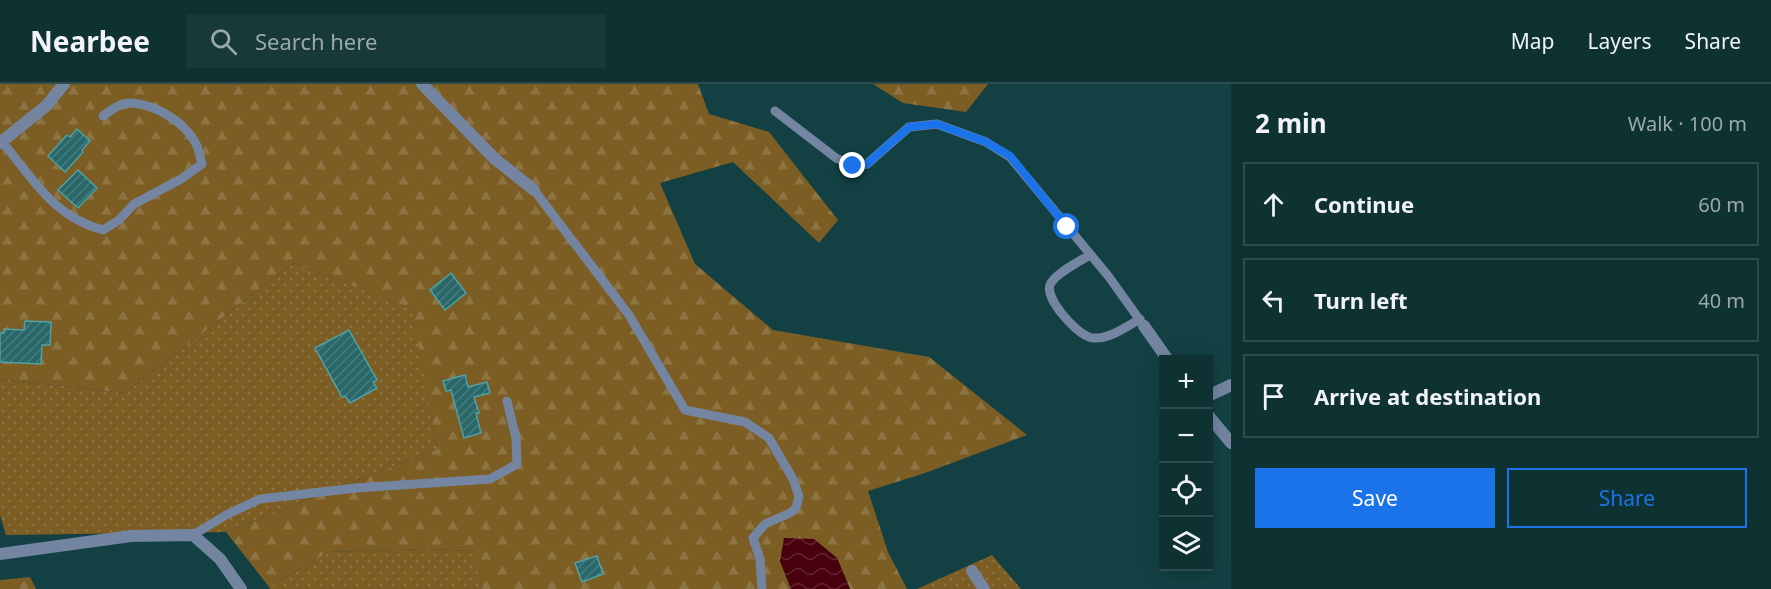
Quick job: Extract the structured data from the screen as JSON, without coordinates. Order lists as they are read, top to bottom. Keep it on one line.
{"page":{"header":"Nearbee","search":"Search here","nav":["Map","Layers","Share"],"heading":["2 min","Walk · 100 m"],"list":[["Continue","60 m"],["Turn left","40 m"],"Arrive at destination"],"map_buttons":["+","−"],"buttons":["Save","Share"]}}
